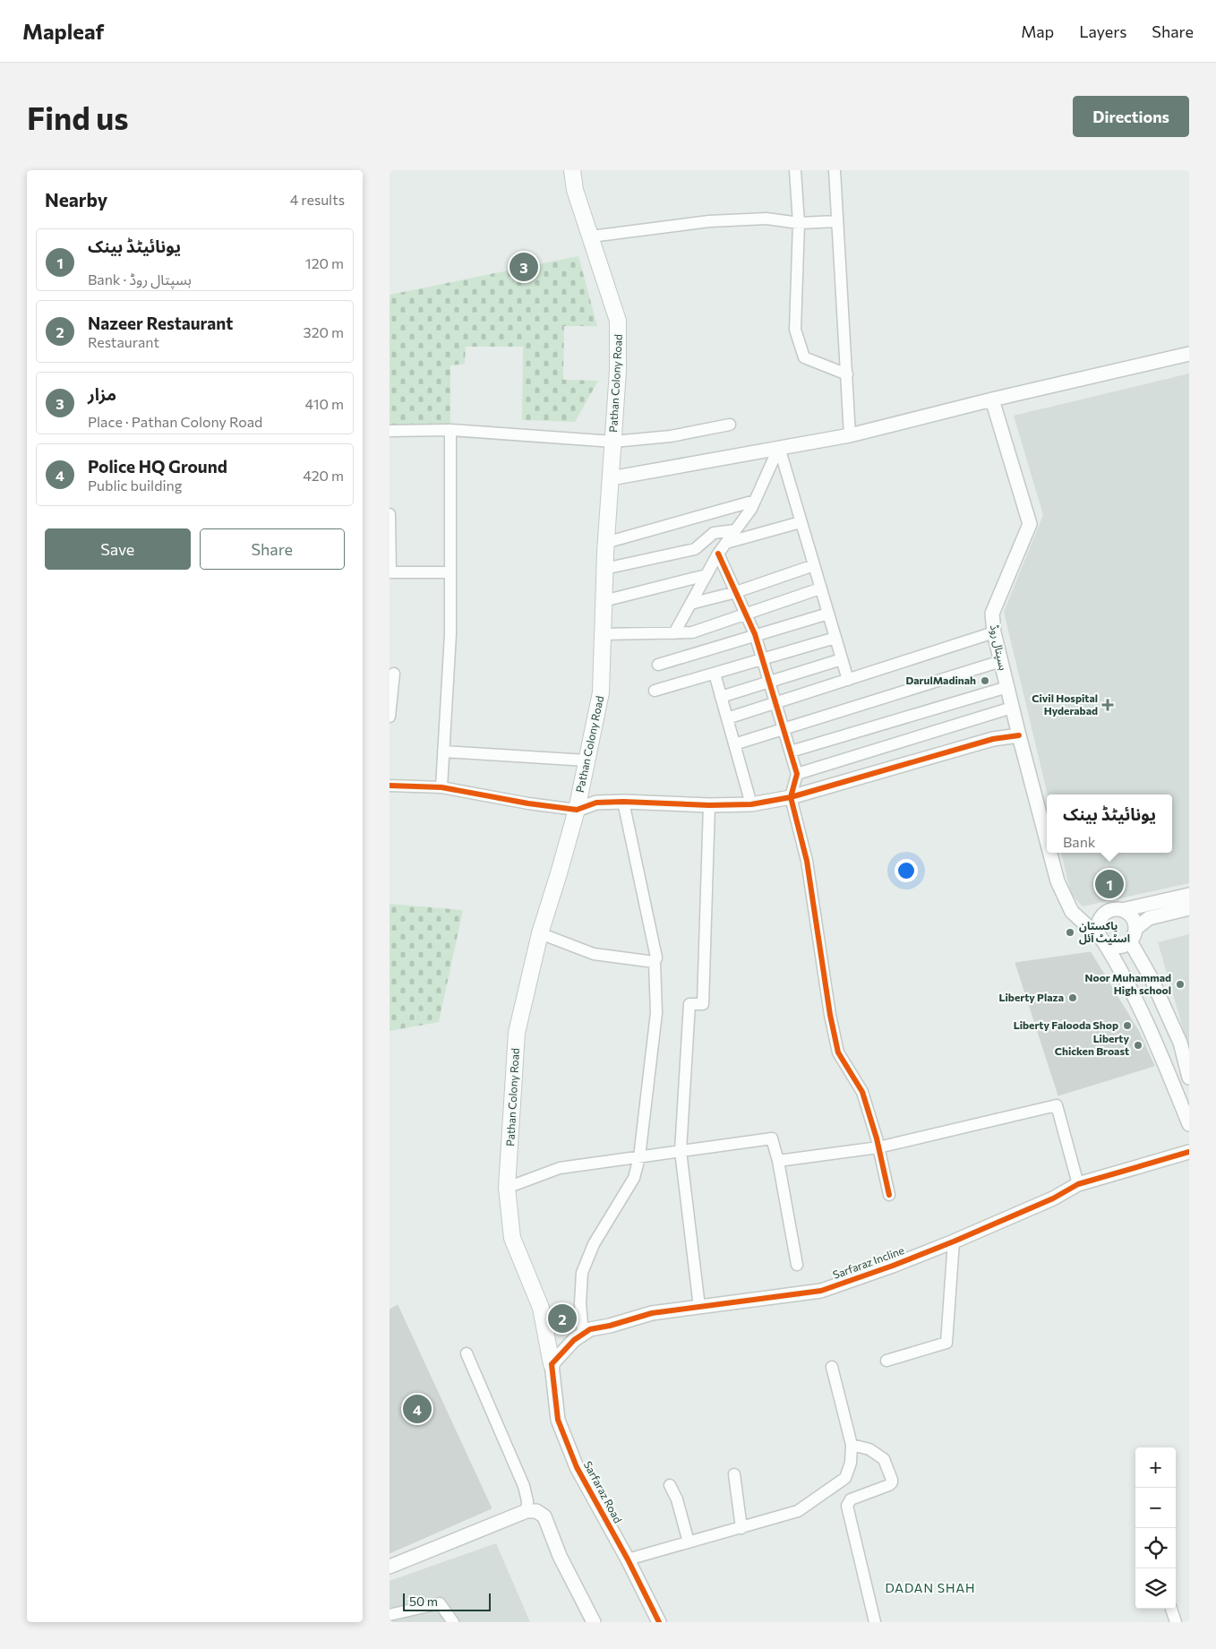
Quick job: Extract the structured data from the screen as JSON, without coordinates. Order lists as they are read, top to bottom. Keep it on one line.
{"streets":{"main road":["Pathan Colony Road"],"street":["ہسپتال روڈ","Sarfaraz Incline","Sarfaraz Road"]},"crossings":[["Pathan Colony Road","Sarfaraz Incline"],["Pathan Colony Road","Sarfaraz Road"],["Sarfaraz Incline","Sarfaraz Road"]],"districts":["DADAN SHAH"],"places":{"other":["DarulMadinah","پاکستان اسٹیٹ آئل","Noor Muhammad High school","Liberty Plaza","Liberty Falooda Shop","Liberty Chicken Broast"],"health":["Civil Hospital Hyderabad"]},"scale_bar":"50 m","page":{"header":"Mapleaf","nav":["Map","Layers","Share"],"buttons":["Directions",["Save","Share"]],"title":"Find us","heading":["Nearby","4 results"],"list":[{"mark":"1","name":"یونائیٹڈ بینک","note":"Bank · ہسپتال روڈ","value":"120 m"},{"mark":"2","name":"Nazeer Restaurant","note":"Restaurant","value":"320 m"},{"mark":"3","name":"مزار","note":"Place · Pathan Colony Road","value":"410 m"},{"mark":"4","name":"Police HQ Ground","note":"Public building","value":"420 m"}],"pins":["3","1","2","4"],"popup":["یونائیٹڈ بینک","Bank"],"map_buttons":["+","−"],"scale":"50 m"}}
